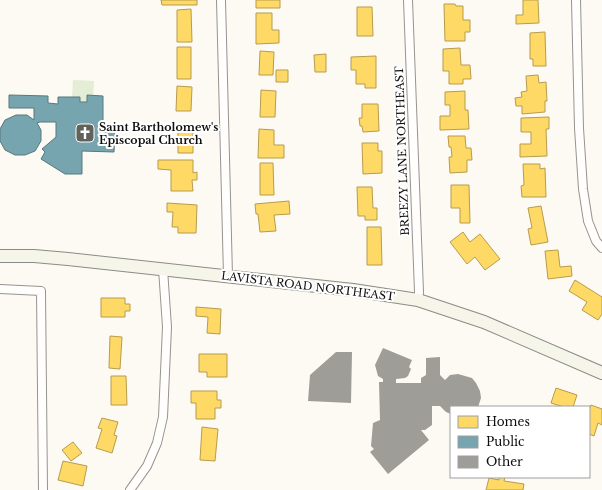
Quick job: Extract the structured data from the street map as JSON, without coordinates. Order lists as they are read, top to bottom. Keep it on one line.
{"streets":{"main road":["LAVISTA ROAD NORTHEAST"],"street":["BREEZY LANE NORTHEAST"]},"crossings":[["BREEZY LANE NORTHEAST","LAVISTA ROAD NORTHEAST"]],"places":{"church":["Saint Bartholomew's Episcopal Church"]},"legend":["Homes","Public","Other"]}
